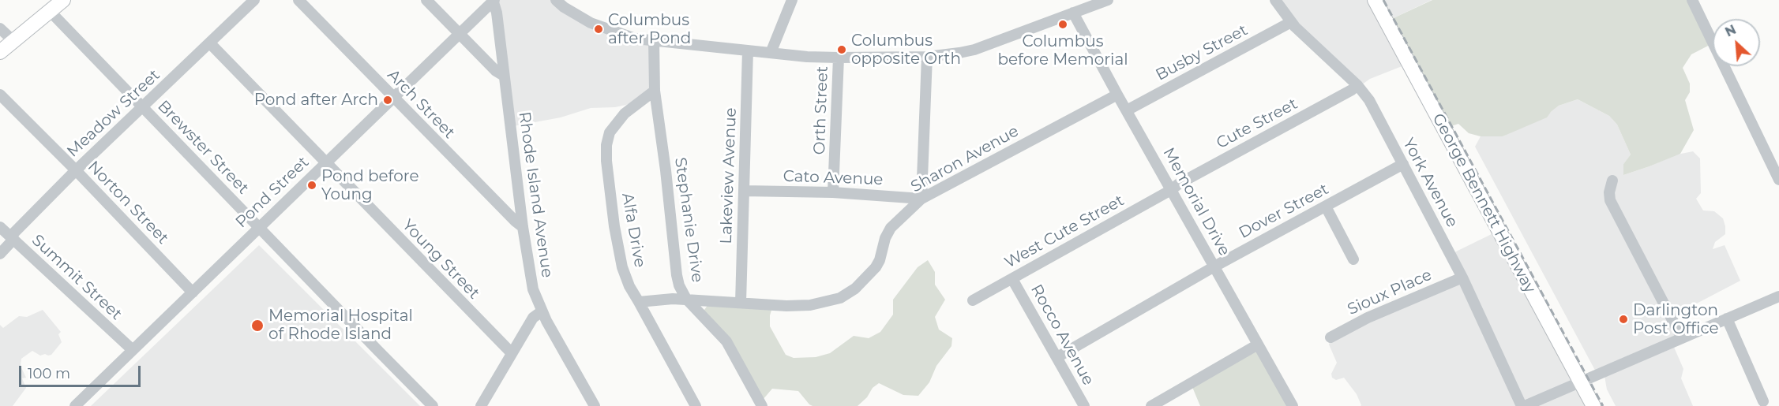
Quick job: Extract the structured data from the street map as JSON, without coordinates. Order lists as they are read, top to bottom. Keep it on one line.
{"streets":{"main road":["George Bennett Highway"],"street":["Busby Street","Arch Street","Orth Street","Meadow Street","Cute Street","Brewster Street","Sharon Avenue","Lakeview Avenue","Cato Avenue","York Avenue","Pond Street","Rhode Island Avenue","Memorial Drive","Norton Street","Dover Street","Stephanie Drive","Alfa Drive","West Cute Street","Young Street","Summit Street","Sioux Place","Rocco Avenue"]},"crossings":[["Busby Street","York Avenue"],["Busby Street","Memorial Drive"],["Arch Street","Pond Street"],["Arch Street","Rhode Island Avenue"],["Orth Street","Cato Avenue"],["Meadow Street","Brewster Street"],["Meadow Street","Norton Street"],["Meadow Street","Young Street"],["Meadow Street","Summit Street"],["Cute Street","York Avenue"],["Cute Street","Memorial Drive"],["Cute Street","West Cute Street"],["Brewster Street","Pond Street"],["Sharon Avenue","Lakeview Avenue"],["Sharon Avenue","Cato Avenue"],["Sharon Avenue","Memorial Drive"],["Sharon Avenue","Stephanie Drive"],["Sharon Avenue","Alfa Drive"],["Lakeview Avenue","Cato Avenue"],["York Avenue","Dover Street"],["York Avenue","Sioux Place"],["Pond Street","Rhode Island Avenue"],["Pond Street","Norton Street"],["Pond Street","Young Street"],["Pond Street","Summit Street"],["Memorial Drive","Dover Street"],["Memorial Drive","West Cute Street"],["Dover Street","Rocco Avenue"],["Stephanie Drive","Alfa Drive"],["West Cute Street","Rocco Avenue"]],"places":["Columbus before Memorial","Columbus after Pond","Columbus opposite Orth","Pond after Arch","Pond before Young","Darlington Post Office","Memorial Hospital of Rhode Island"],"scale_bar":"100 m","north":"top left"}
